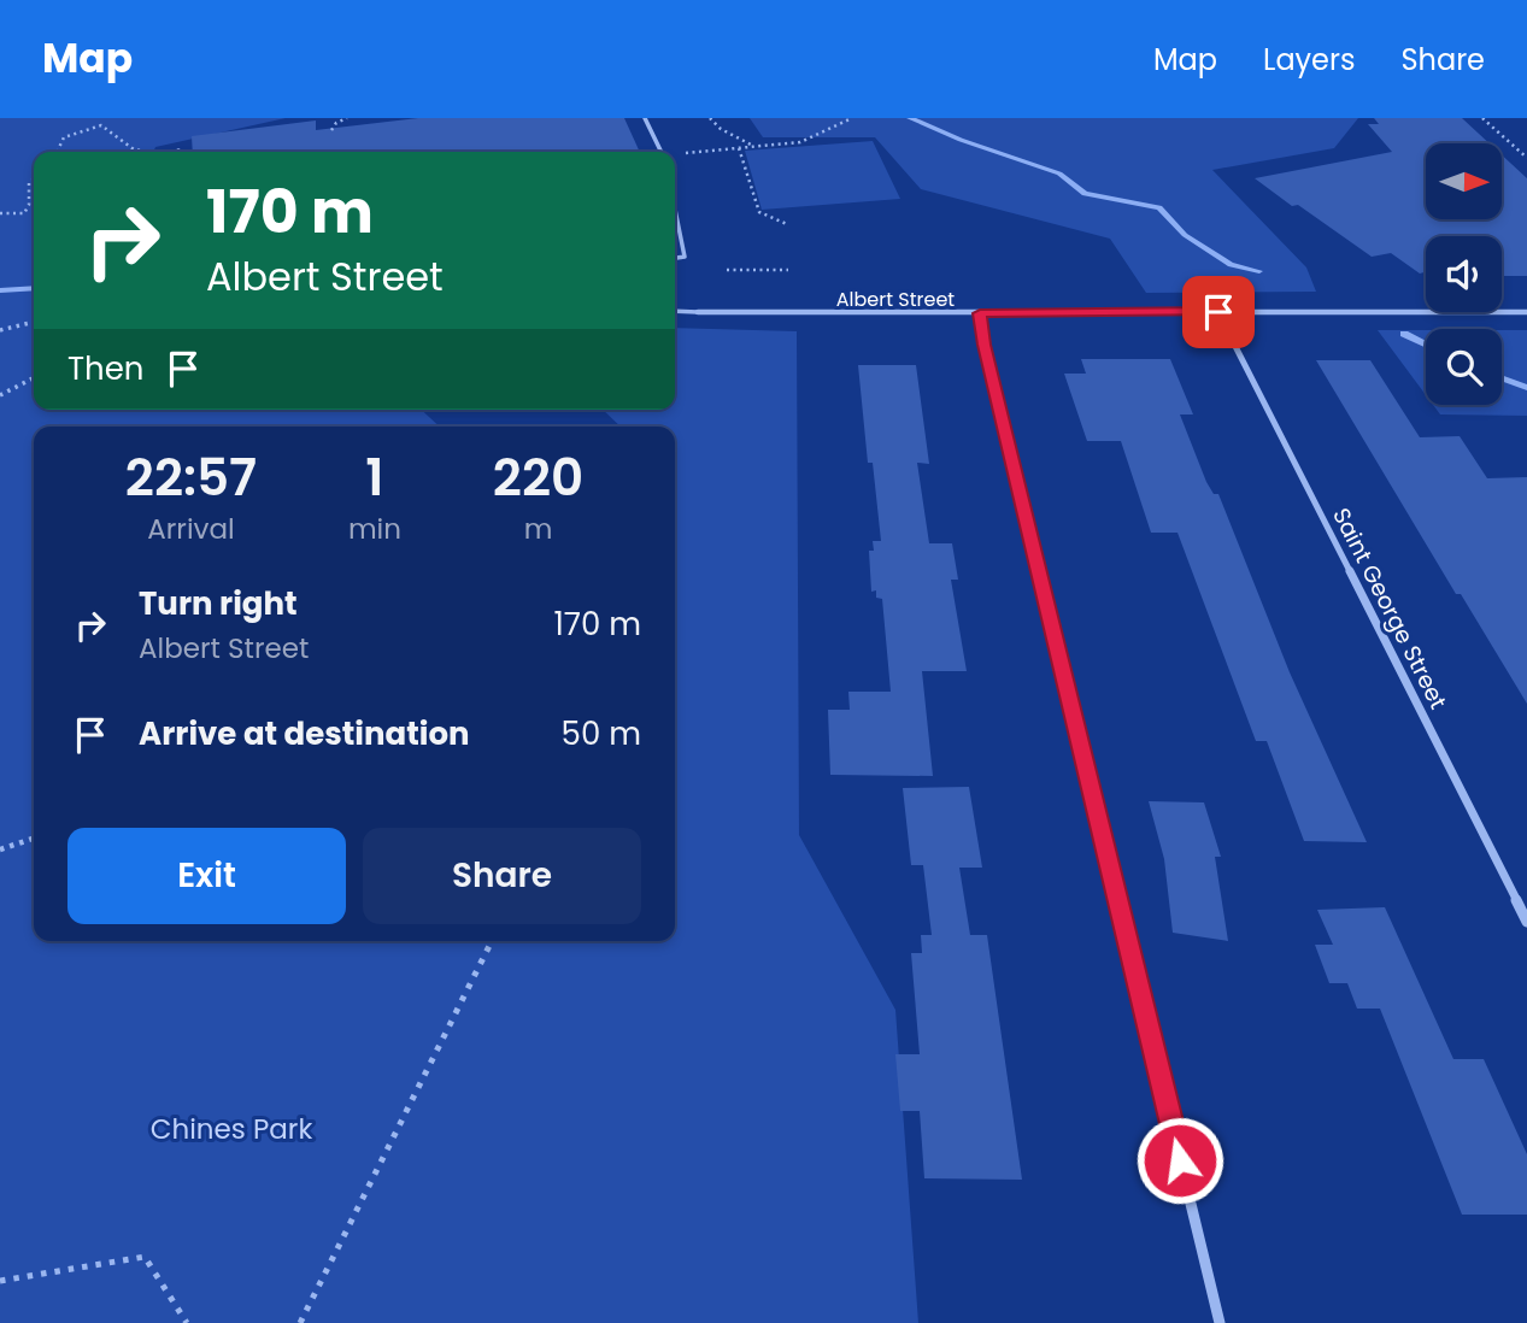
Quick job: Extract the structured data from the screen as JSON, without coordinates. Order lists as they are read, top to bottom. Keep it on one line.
{"streets":{"street":["Albert Street","Saint George Street"]},"crossings":[["Albert Street","Saint George Street"]],"parks":["Chines Park"],"north":"right","page":{"header":"Map","nav":["Map","Layers","Share"],"turn":["170 m","Albert Street"],"then":"Then","eta":["22:57","Arrival","1","min","220","m"],"list":[{"name":"Turn right","note":"Albert Street","value":"170 m"},{"name":"Arrive at destination","value":"50 m"}],"buttons":["Exit","Share"]}}
